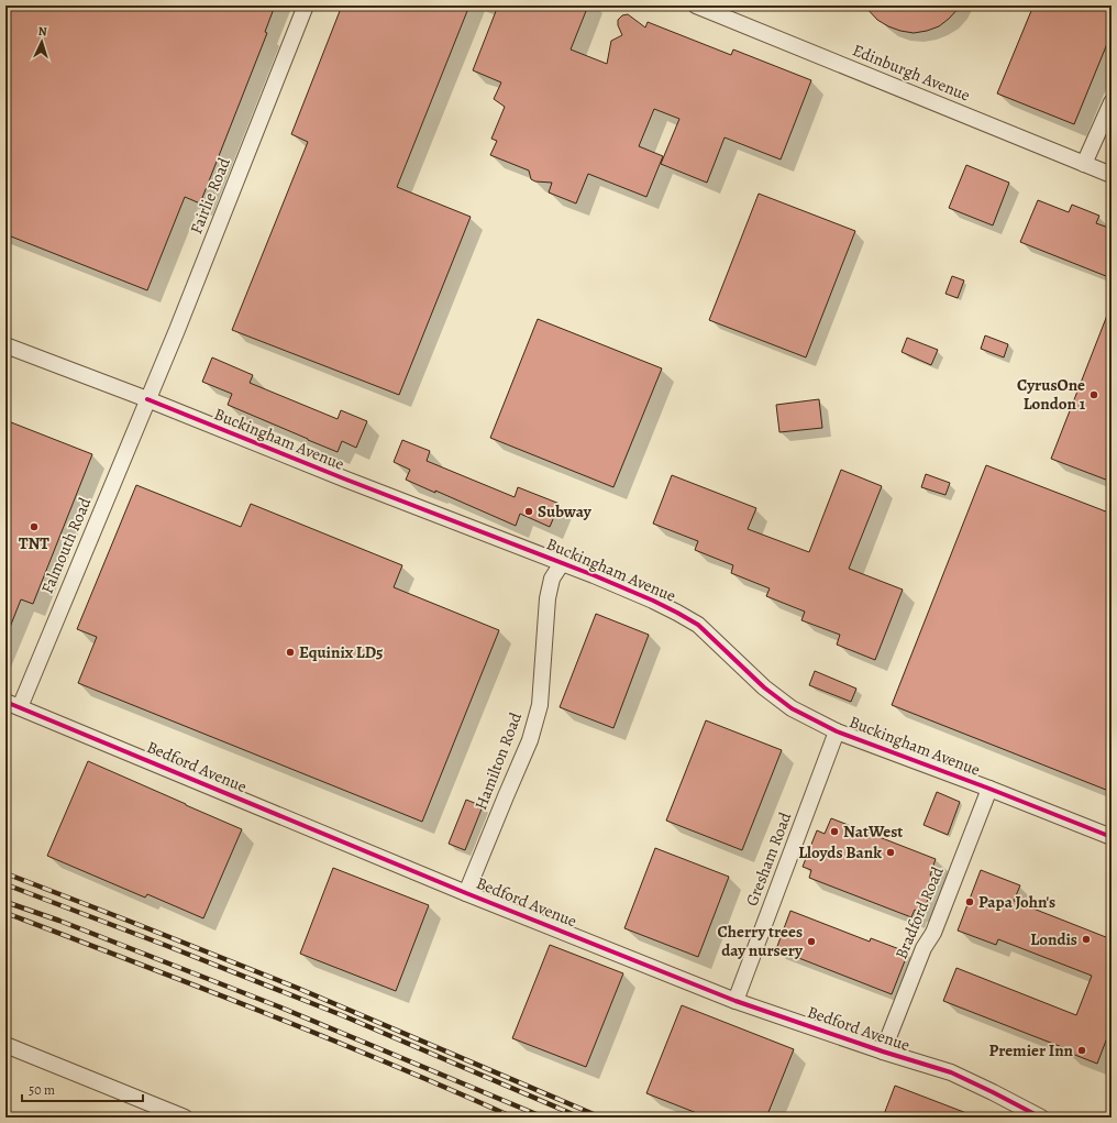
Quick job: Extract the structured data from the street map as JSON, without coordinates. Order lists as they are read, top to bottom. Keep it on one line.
{"streets":{"street":["Edinburgh Avenue","Fairlie Road","Buckingham Avenue","Falmouth Road","Hamilton Road","Bedford Avenue","Gresham Road","Bradford Road"]},"crossings":[["Fairlie Road","Buckingham Avenue"],["Fairlie Road","Falmouth Road"],["Buckingham Avenue","Falmouth Road"],["Buckingham Avenue","Hamilton Road"],["Buckingham Avenue","Gresham Road"],["Buckingham Avenue","Bradford Road"],["Falmouth Road","Bedford Avenue"],["Hamilton Road","Bedford Avenue"],["Bedford Avenue","Gresham Road"],["Bedford Avenue","Bradford Road"]],"places":["CyrusOne London 1","Subway","TNT","Equinix LD5","NatWest","Lloyds Bank","Papa John's","Londis","Cherry trees day nursery","Premier Inn"],"scale_bar":"50 m","north":"top"}
